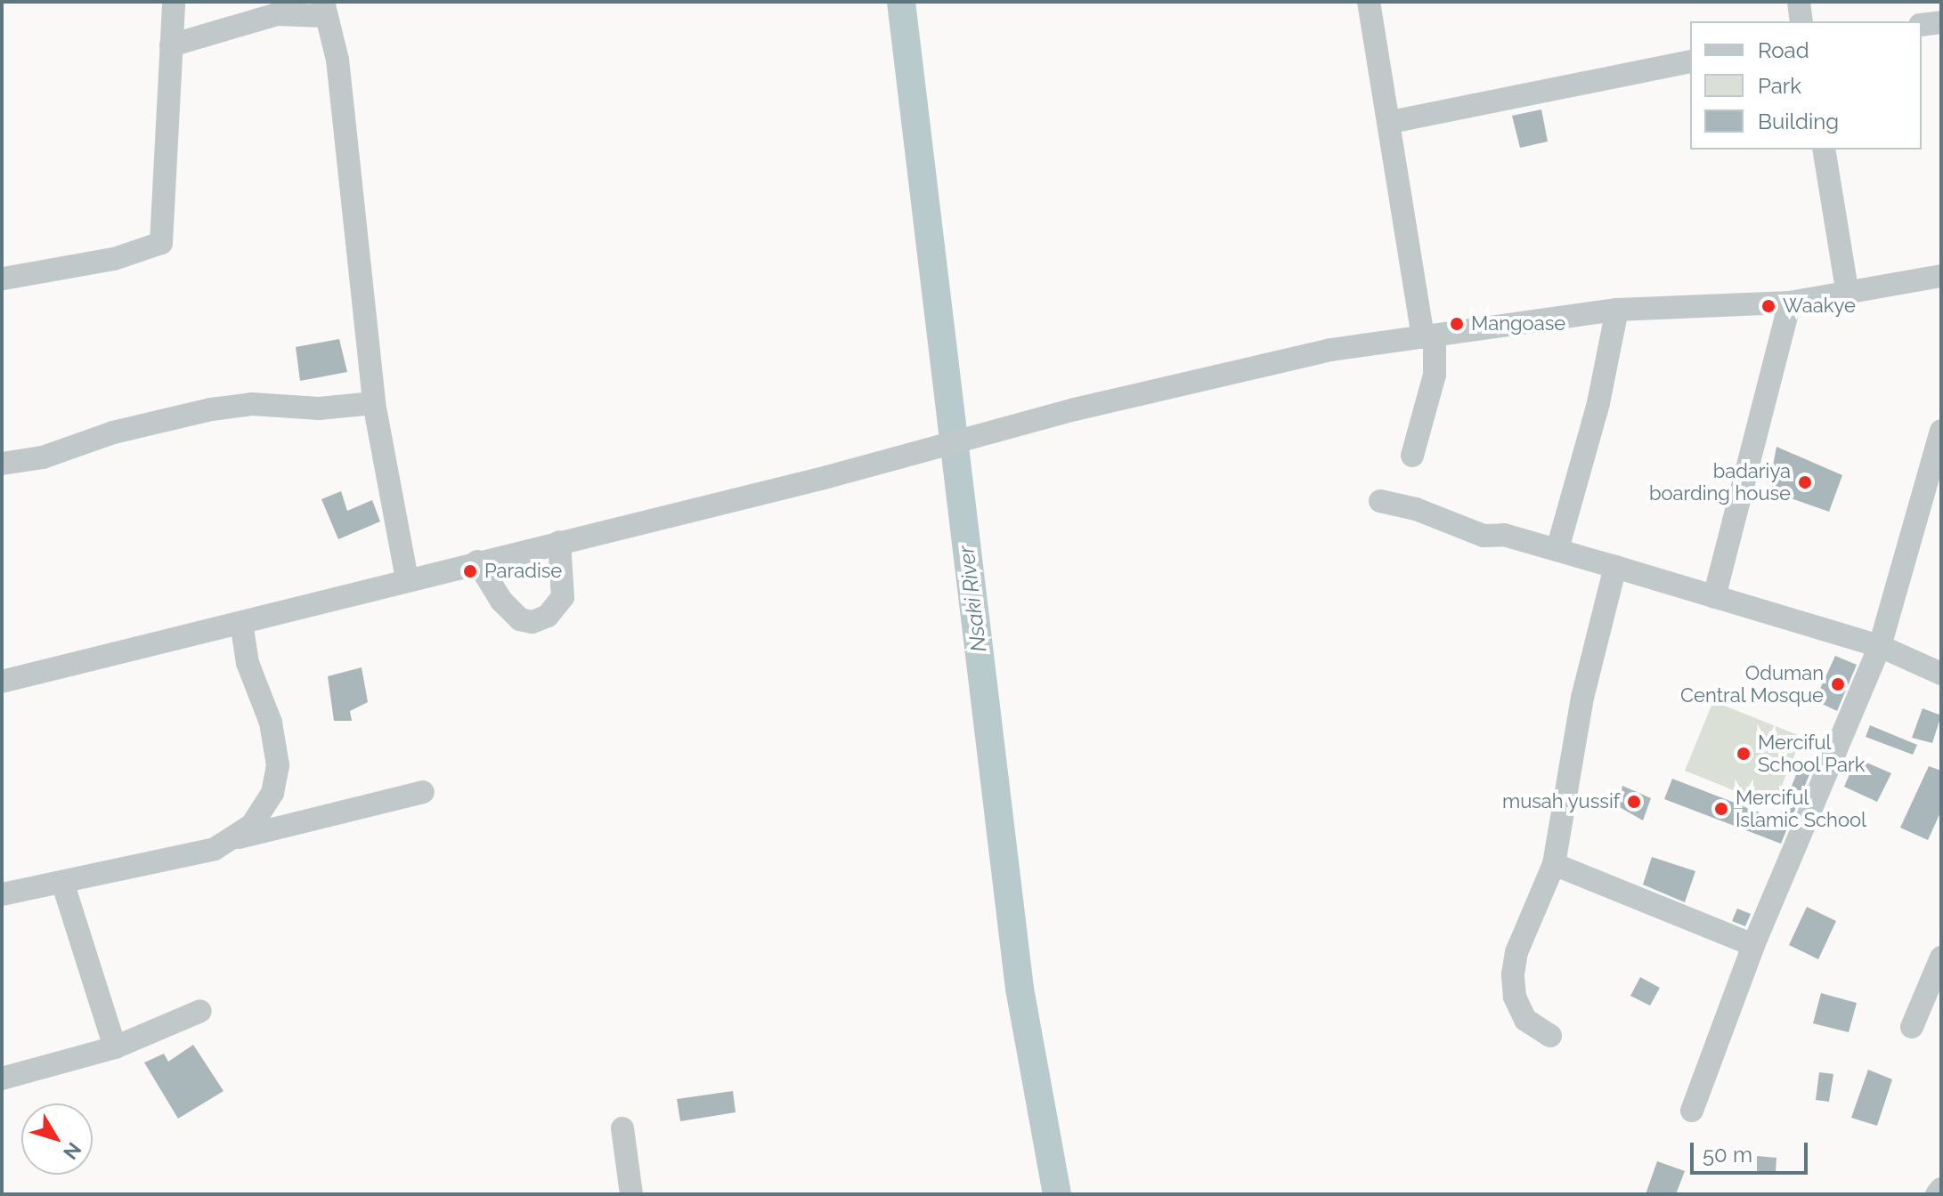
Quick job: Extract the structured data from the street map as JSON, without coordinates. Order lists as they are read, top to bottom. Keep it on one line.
{"water":["Nsaki River"],"places":["Waakye","Mangoase","badariya boarding house","Paradise","Oduman Central Mosque","Merciful School Park","musah yussif","Merciful Islamic School"],"legend":["Road","Park","Building"],"scale_bar":"50 m","north":"bottom right"}
